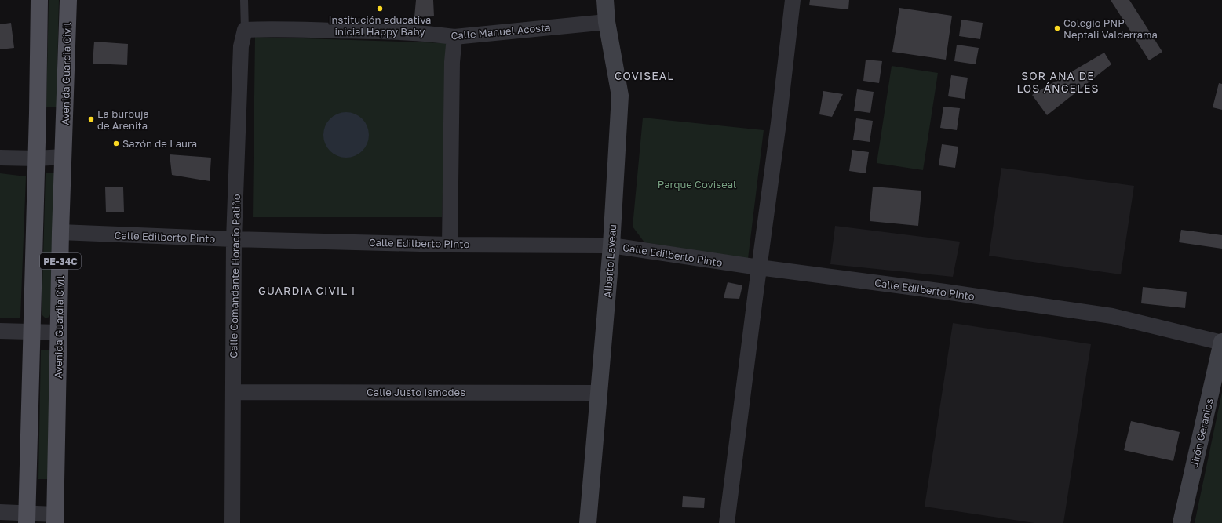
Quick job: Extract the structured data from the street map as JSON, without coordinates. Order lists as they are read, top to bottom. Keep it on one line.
{"streets":{"main road":["Avenida Guardia Civil","PE-34C"],"street":["Calle Manuel Acosta","Calle Edilberto Pinto","Alberto Laveau","Calle Comandante Horacio Patiño","Calle Justo Ismodes","Jirón Geranios"]},"crossings":[["Calle Manuel Acosta","Alberto Laveau"],["Calle Manuel Acosta","Calle Comandante Horacio Patiño"],["Avenida Guardia Civil","Calle Edilberto Pinto"],["Calle Edilberto Pinto","Alberto Laveau"],["Calle Edilberto Pinto","Calle Comandante Horacio Patiño"],["Calle Edilberto Pinto","Jirón Geranios"],["Alberto Laveau","Calle Justo Ismodes"],["Calle Comandante Horacio Patiño","Calle Justo Ismodes"]],"districts":["COVISEAL","SOR ANA DE LOS ÁNGELES","GUARDIA CIVIL I"],"parks":["Parque Coviseal"],"places":["Institución educativa inicial Happy Baby","Colegio PNP Neptali Valderrama","La burbuja de Arenita","Sazón de Laura"]}
